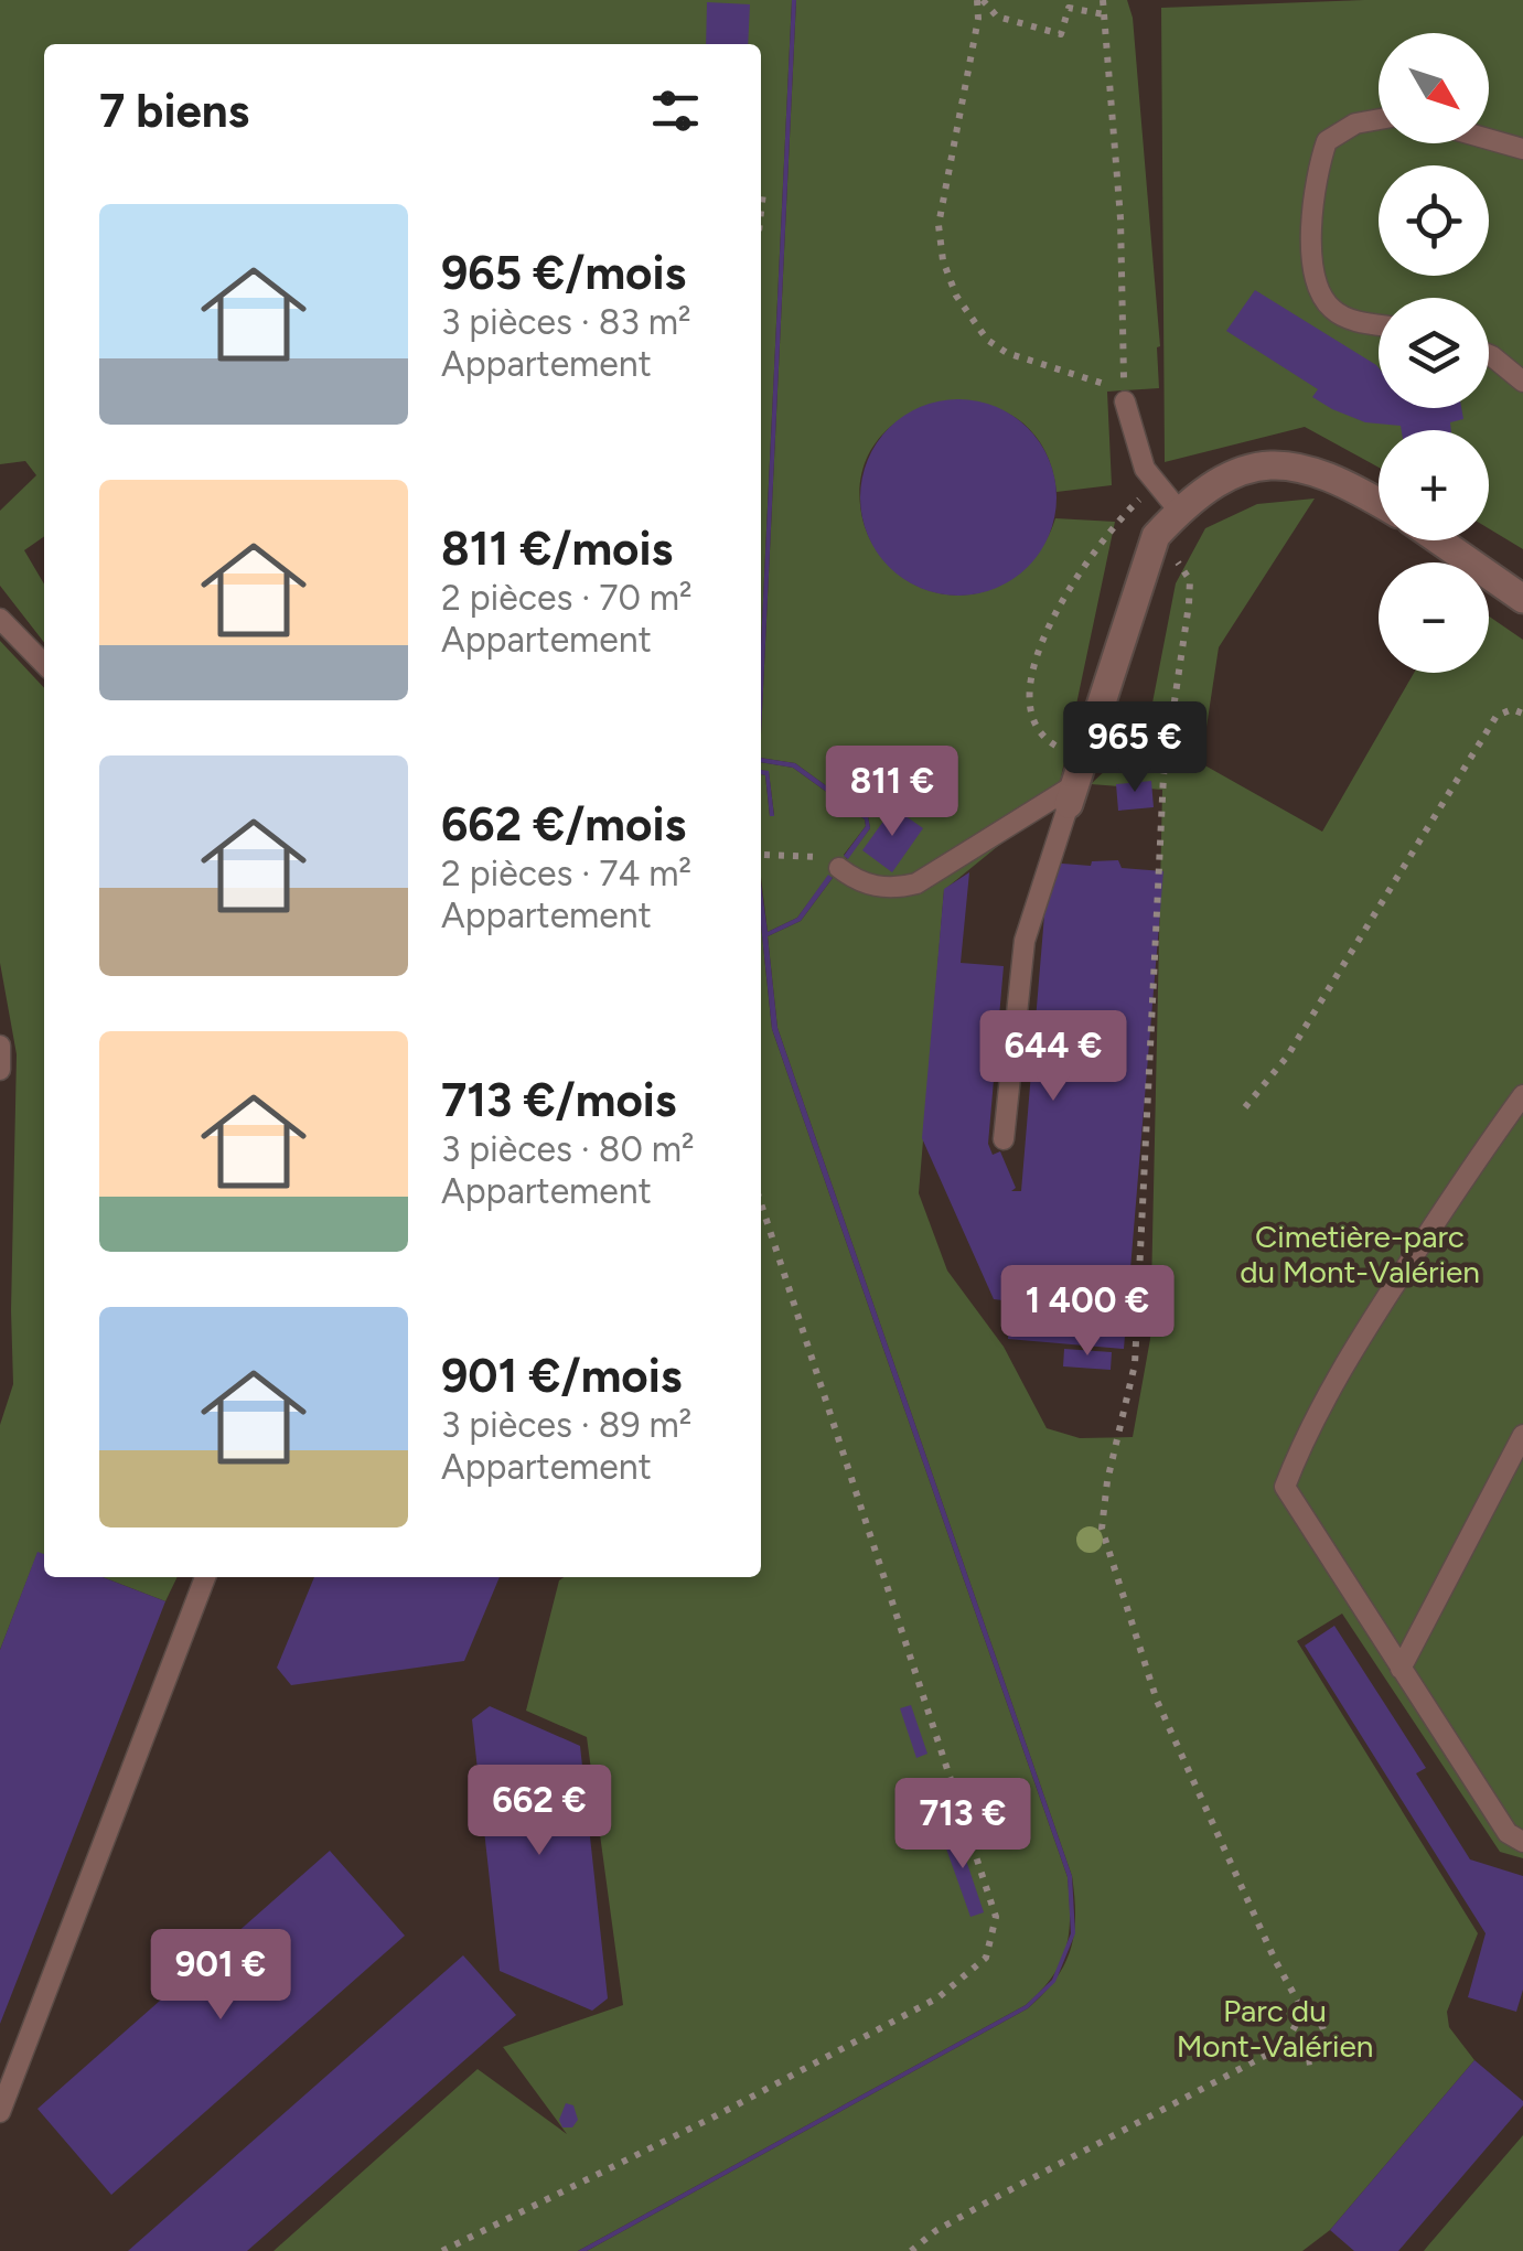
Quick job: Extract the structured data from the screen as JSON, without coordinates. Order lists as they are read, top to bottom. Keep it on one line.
{"parks":["Cimetière-parc du Mont-Valérien","Parc du Mont-Valérien"],"north":"bottom right","page":{"map_buttons":["+","−"],"heading":"7 biens","list":[{"name":"965 €/mois","note":"3 pièces · 83 m² · Appartement"},{"name":"811 €/mois","note":"2 pièces · 70 m² · Appartement"},{"name":"662 €/mois","note":"2 pièces · 74 m² · Appartement"},{"name":"713 €/mois","note":"3 pièces · 80 m² · Appartement"},{"name":"901 €/mois","note":"3 pièces · 89 m² · Appartement"}],"price":["965 €","811 €","644 €","1 400 €","662 €","713 €","901 €"]}}
